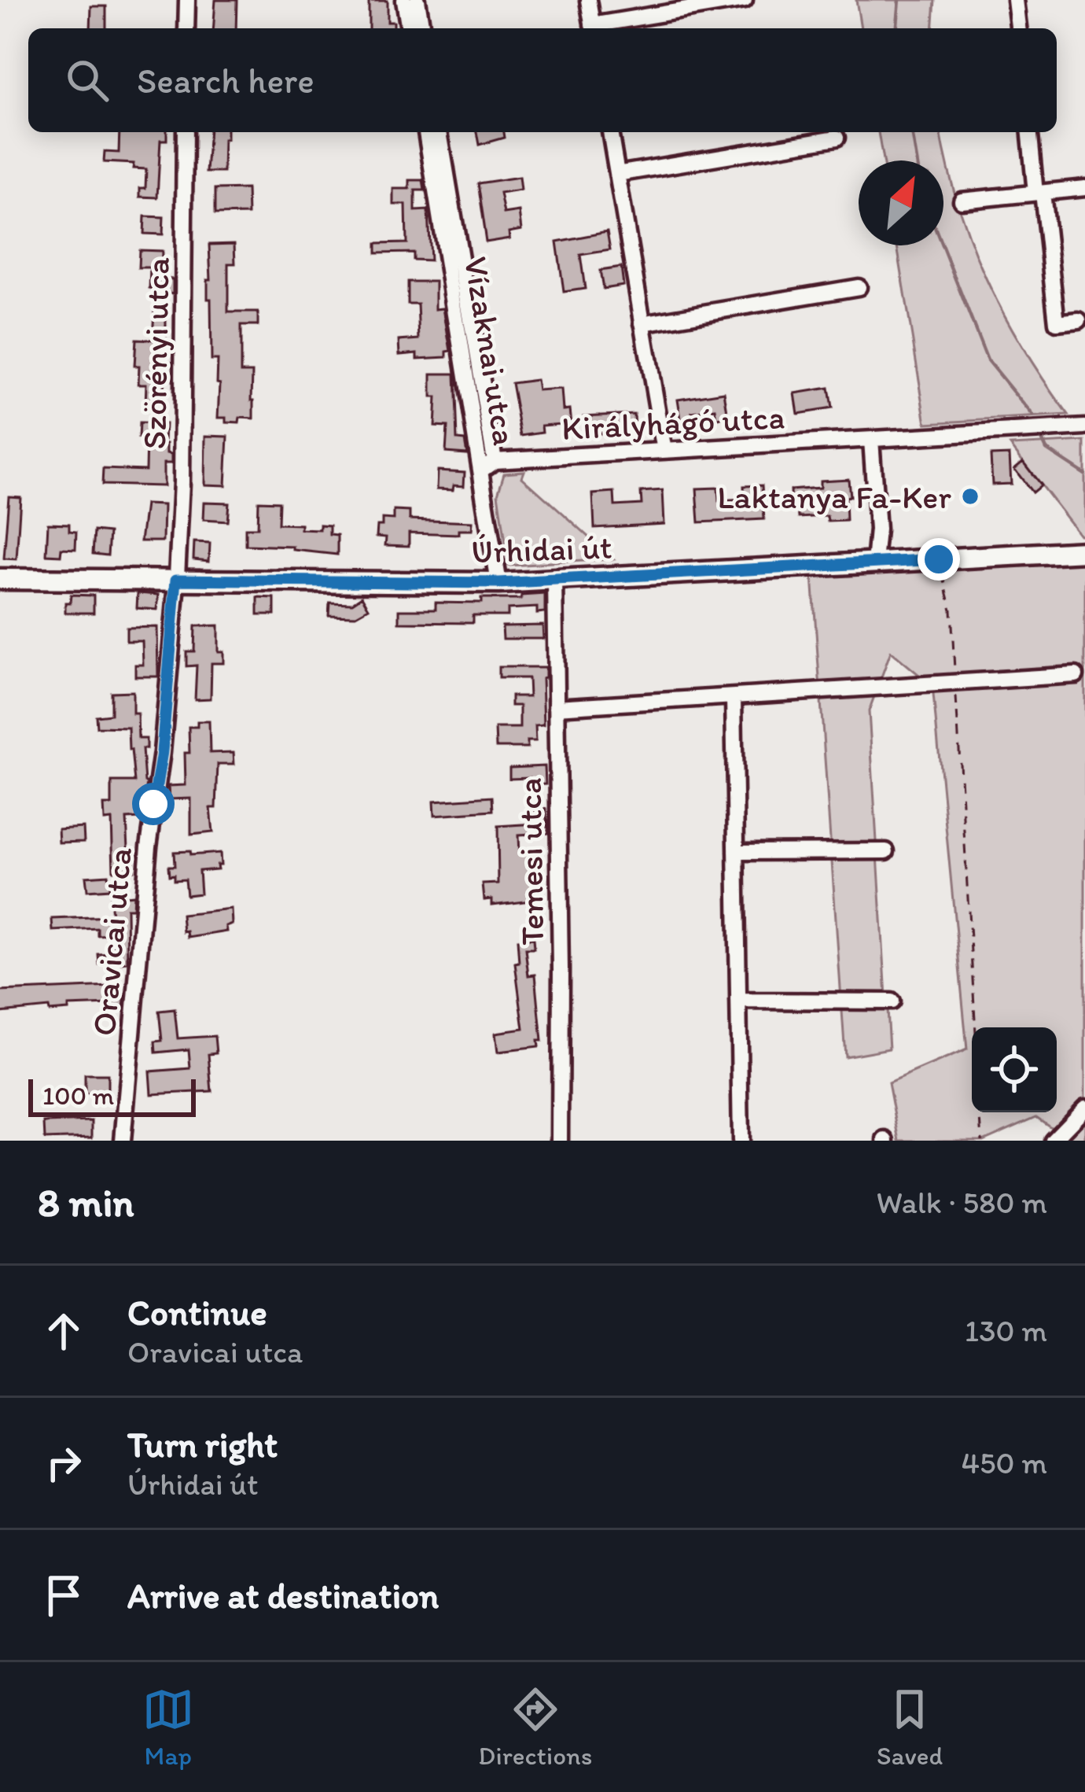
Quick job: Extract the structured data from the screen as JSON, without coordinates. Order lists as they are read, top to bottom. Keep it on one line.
{"streets":{"main road":["Úrhidai út"],"street":["Vízaknai utca","Szörényi utca","Királyhágó utca","Temesi utca","Oravicai utca"]},"crossings":[["Vízaknai utca","Úrhidai út"],["Szörényi utca","Úrhidai út"],["Szörényi utca","Oravicai utca"],["Úrhidai út","Temesi utca"],["Úrhidai út","Oravicai utca"]],"places":["Laktanya Fa-Ker"],"scale_bar":"100 m","north":"top right","page":{"search":"Search here","scale":"100 m","heading":["8 min","Walk · 580 m"],"list":[["Continue","Oravicai utca","130 m"],["Turn right","Úrhidai út","450 m"],"Arrive at destination"],"nav":["Map","Directions","Saved"]}}
